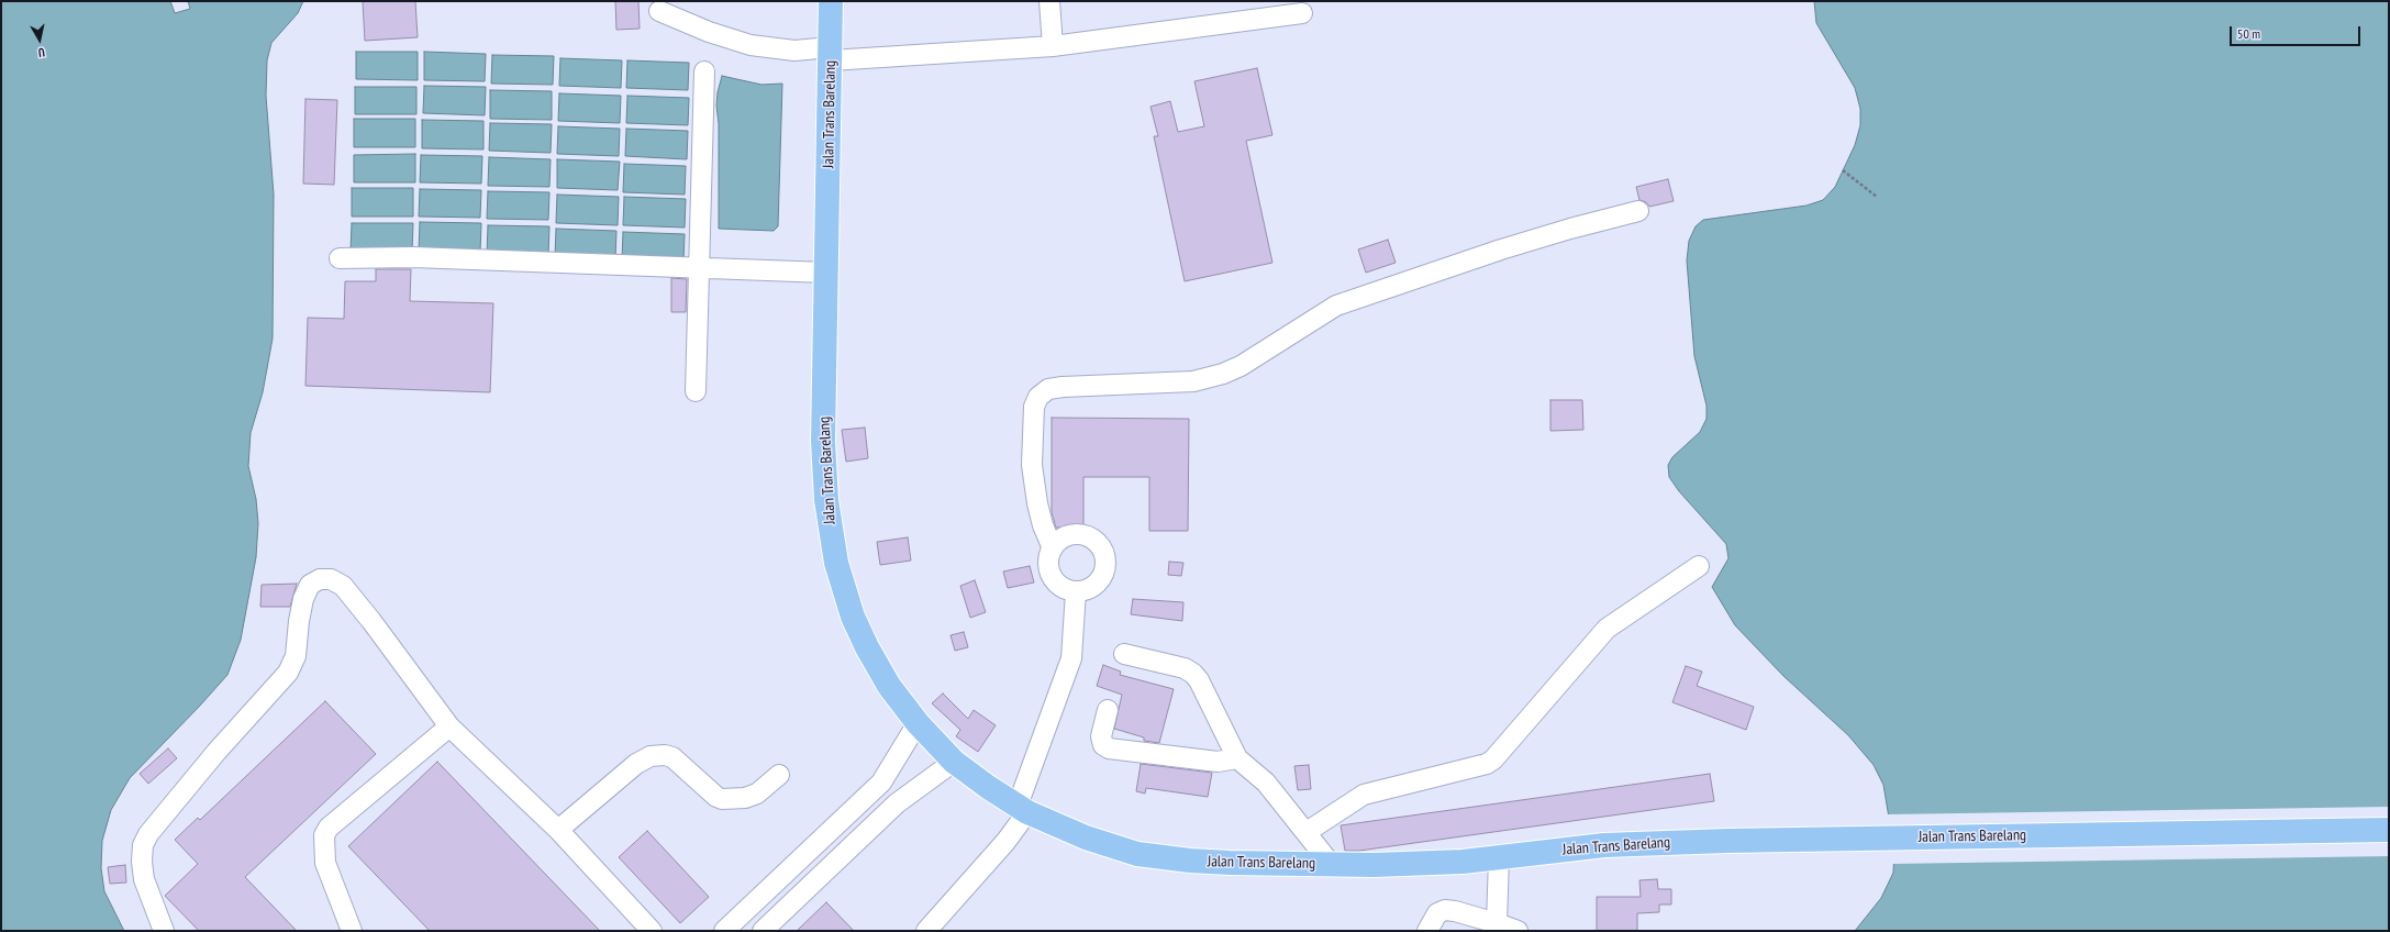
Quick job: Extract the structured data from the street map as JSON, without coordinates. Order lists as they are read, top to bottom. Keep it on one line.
{"streets":{"highway":["Jalan Trans Barelang"]},"scale_bar":"50 m","north":"bottom"}
